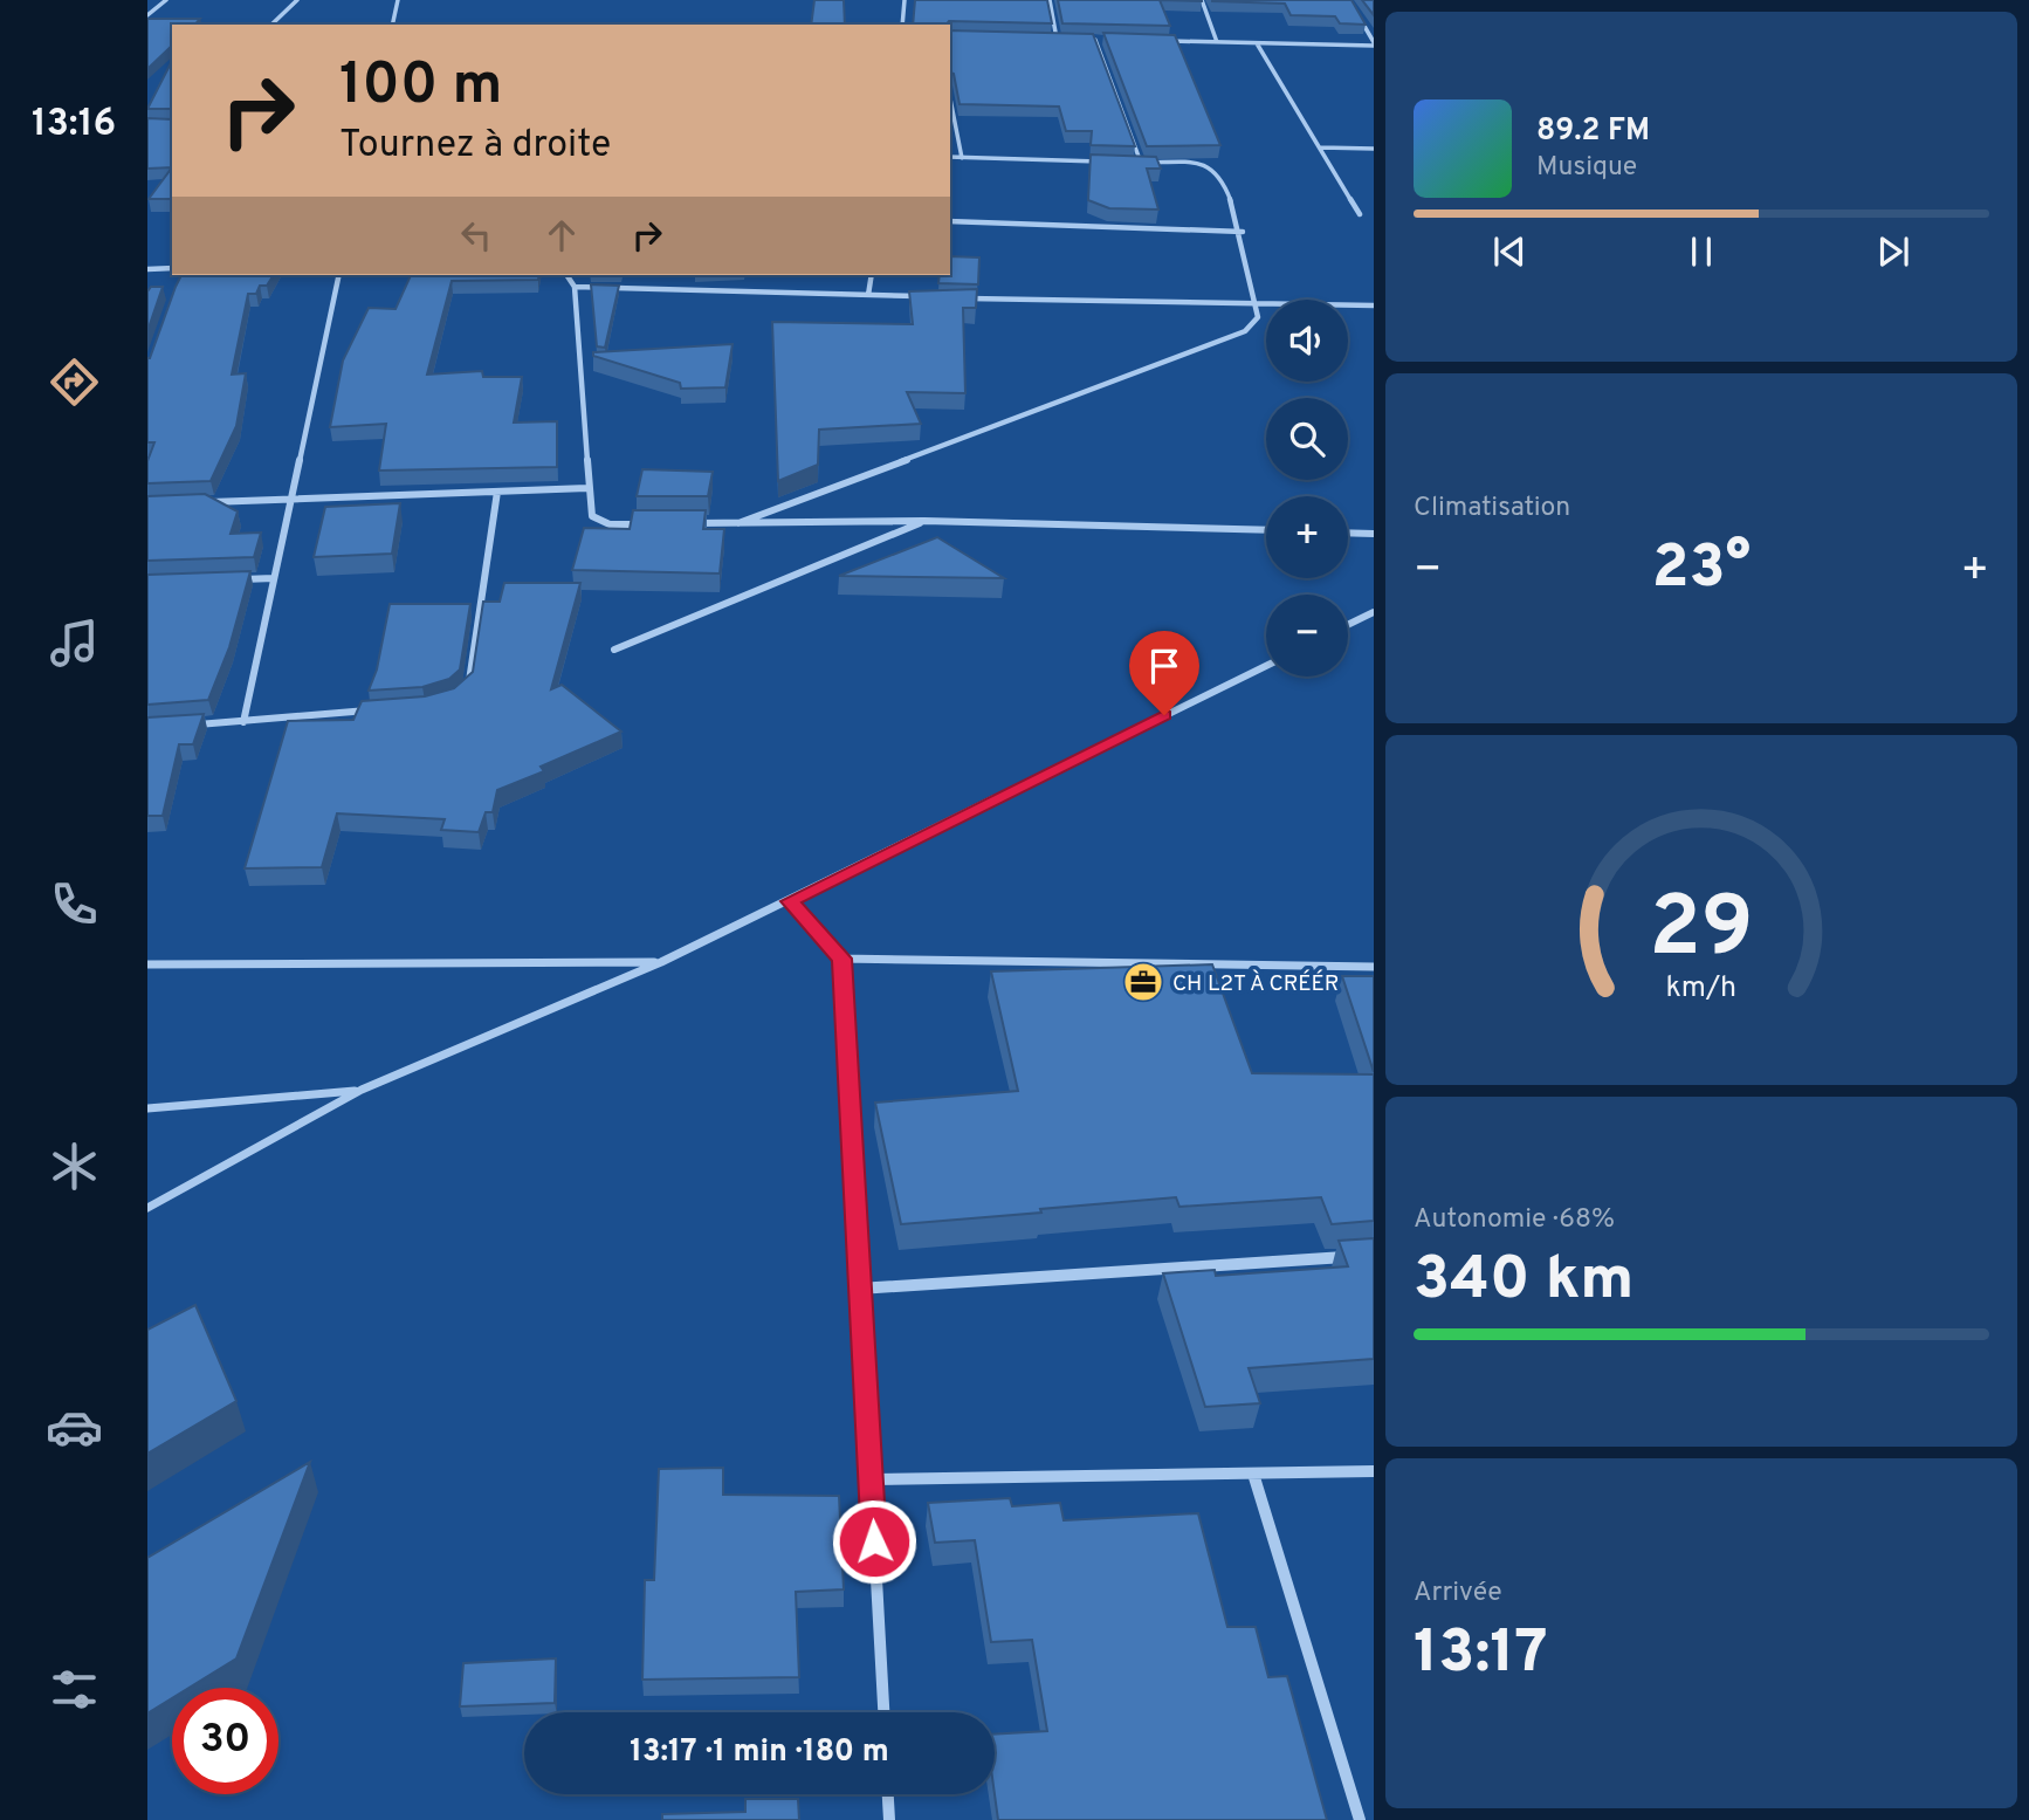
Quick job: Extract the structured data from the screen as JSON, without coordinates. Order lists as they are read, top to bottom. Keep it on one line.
{"places":{"office":["CH L2T À CRÉÉR"]},"page":{"tabs":"13:16","turn":["100 m","Tournez à droite"],"song":["89.2 FM","Musique"],"map_buttons":["+","−"],"tile":["Climatisation",["Autonomie · 68%","340 km"],["Arrivée","13:17"]],"heat":["−","23°","+"],"limit":"30","trip":"13:17 · 1 min · 180 m","gauge":["29","km/h"]}}
